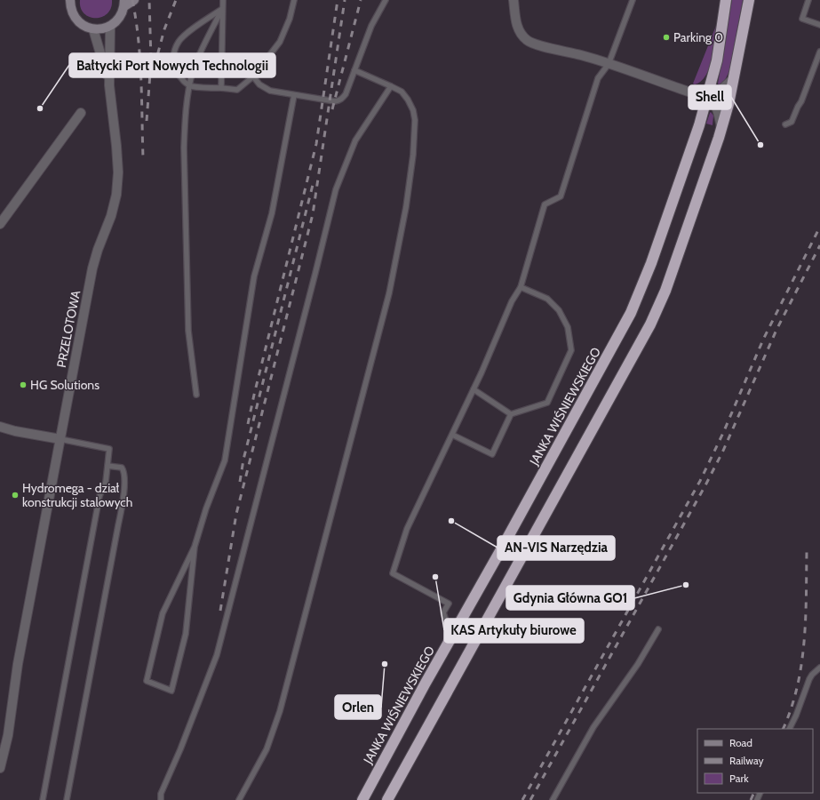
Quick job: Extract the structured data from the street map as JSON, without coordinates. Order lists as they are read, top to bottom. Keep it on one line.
{"streets":{"highway":["JANKA WIŚNIEWSKIEGO"],"street":["PRZELOTOWA"]},"places":["Parking 0","Bałtycki Port Nowych Technologii","Shell","HG Solutions","Hydromega - dział konstrukcji stalowych","AN-VIS Narzędzia","KAS Artykuły biurowe","Gdynia Główna GO1","Orlen"],"legend":["Road","Railway","Park"]}
